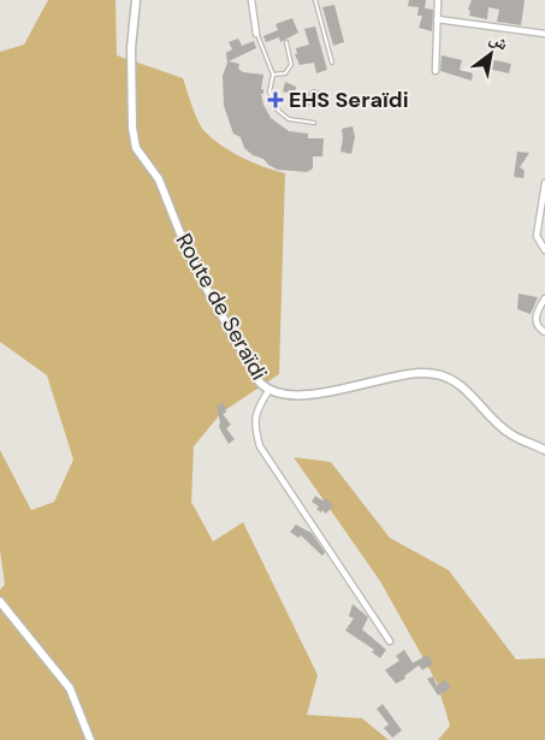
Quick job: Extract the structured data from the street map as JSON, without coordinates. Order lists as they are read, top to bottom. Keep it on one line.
{"streets":{"main road":["Route de Seraïdi"]},"places":{"health":["EHS Seraïdi"]},"north":"top right"}
